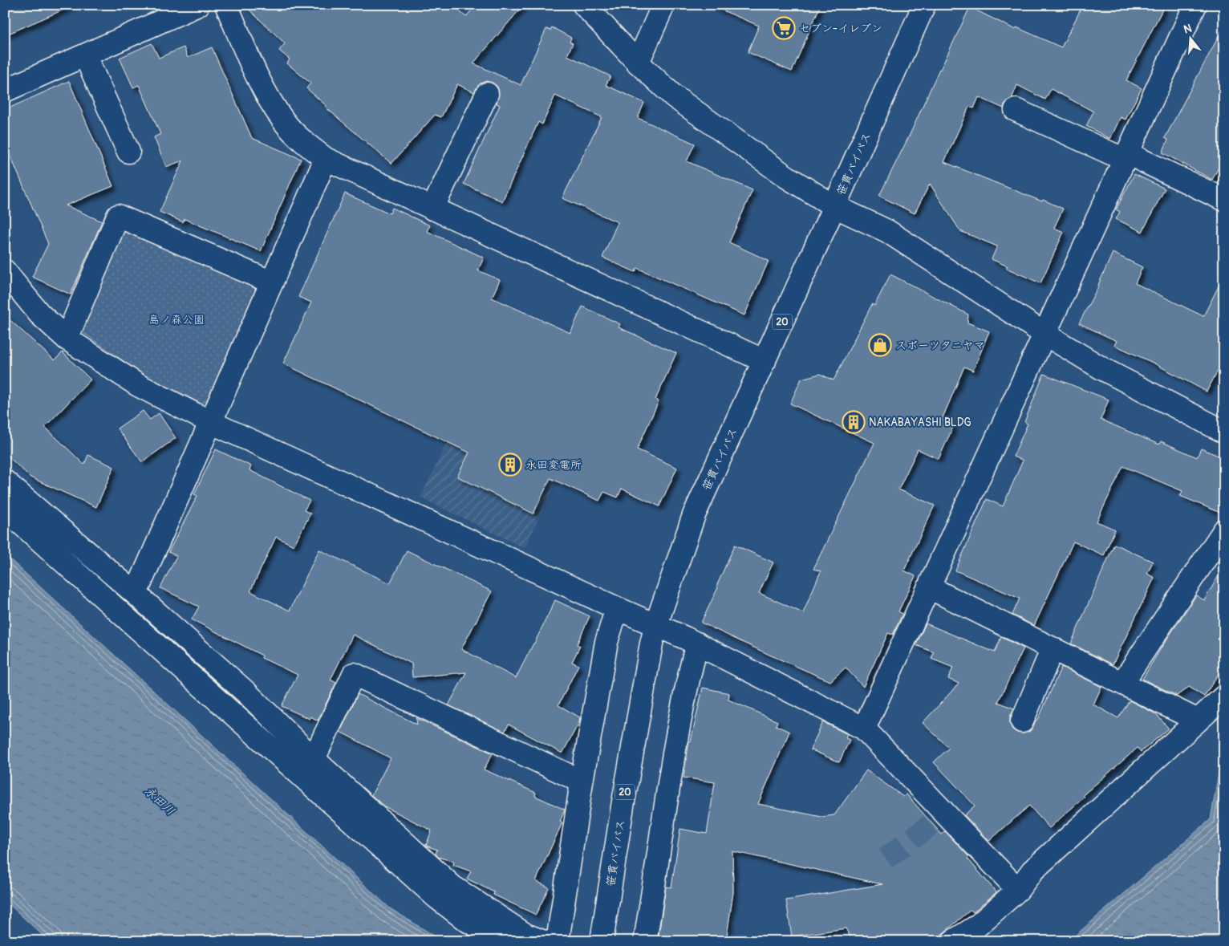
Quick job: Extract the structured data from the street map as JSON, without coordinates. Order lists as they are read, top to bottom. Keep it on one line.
{"streets":{"street":["笹貫バイパス","20"]},"water":["永田川"],"parks":["島ノ森公園"],"places":{"supermarket":["セブン-イレブン"],"shop":["スポーツタニヤマ"],"building":["NAKABAYASHI BLDG","永田変電所"]},"north":"top"}
